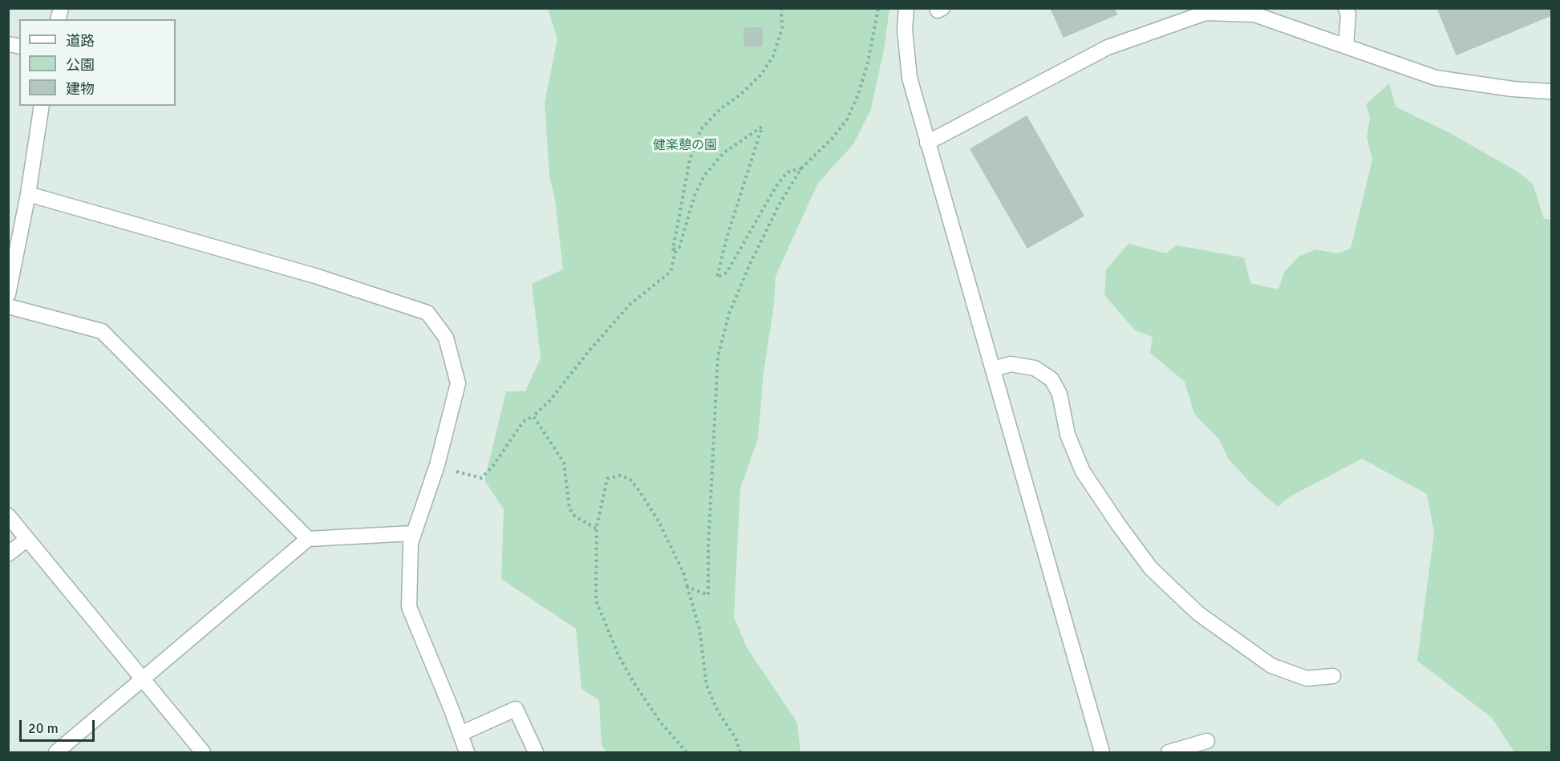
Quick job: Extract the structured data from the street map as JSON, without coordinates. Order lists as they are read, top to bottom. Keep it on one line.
{"parks":["健楽憩の園"],"legend":["道路","公園","建物"],"scale_bar":"20 m"}
